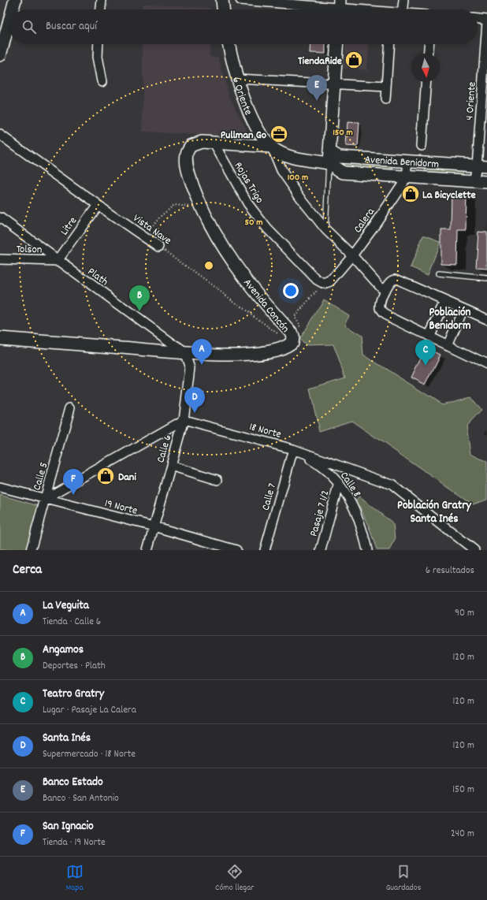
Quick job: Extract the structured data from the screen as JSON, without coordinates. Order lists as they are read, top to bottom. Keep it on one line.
{"streets":{"main road":["6 Oriente","Avenida Benidorm","Avenida Concón"],"street":["4 Oriente","Rojas Trigo","Calera","Litre","Vista Nave","Tolson","Plath","18 Norte","Calle 6","Calle 5","Calle 8","Calle 7","19 Norte","Pasaje 7 1/2"]},"crossings":[["6 Oriente","Avenida Benidorm"],["6 Oriente","Avenida Concón"],["4 Oriente","Avenida Benidorm"],["Avenida Benidorm","Calera"],["Avenida Benidorm","Avenida Concón"],["Rojas Trigo","Calera"],["Rojas Trigo","Avenida Concón"],["Litre","Vista Nave"],["Litre","Tolson"],["Litre","Plath"],["Vista Nave","Avenida Concón"],["Tolson","Plath"],["Plath","Avenida Concón"],["Plath","Calle 6"],["Avenida Concón","Calle 6"],["18 Norte","Calle 6"],["18 Norte","Calle 8"],["18 Norte","Calle 7"],["Calle 6","19 Norte"],["Calle 5","19 Norte"],["Calle 8","Calle 7"],["Calle 8","Pasaje 7 1/2"]],"districts":["Población Benidorm","Población Gratry Santa Inés"],"places":{"shop":["TiendaRide","La Bicyclette","Dani"],"office":["Pullman Go"]},"north":"bottom","page":{"search":"Buscar aquí","pins":["E","B","A","C","D","F"],"heading":["Cerca","6 resultados"],"list":[{"mark":"A","name":"La Veguita","note":"Tienda · Calle 6","value":"90 m"},{"mark":"B","name":"Angamos","note":"Deportes · Plath","value":"120 m"},{"mark":"C","name":"Teatro Gratry","note":"Lugar · Pasaje La Calera","value":"120 m"},{"mark":"D","name":"Santa Inés","note":"Supermercado · 18 Norte","value":"120 m"},{"mark":"E","name":"Banco Estado","note":"Banco · San Antonio","value":"150 m"},{"mark":"F","name":"San Ignacio","note":"Tienda · 19 Norte","value":"240 m"}],"nav":["Mapa","Cómo llegar","Guardados"]},"rings":["150 m","100 m","50 m"]}
